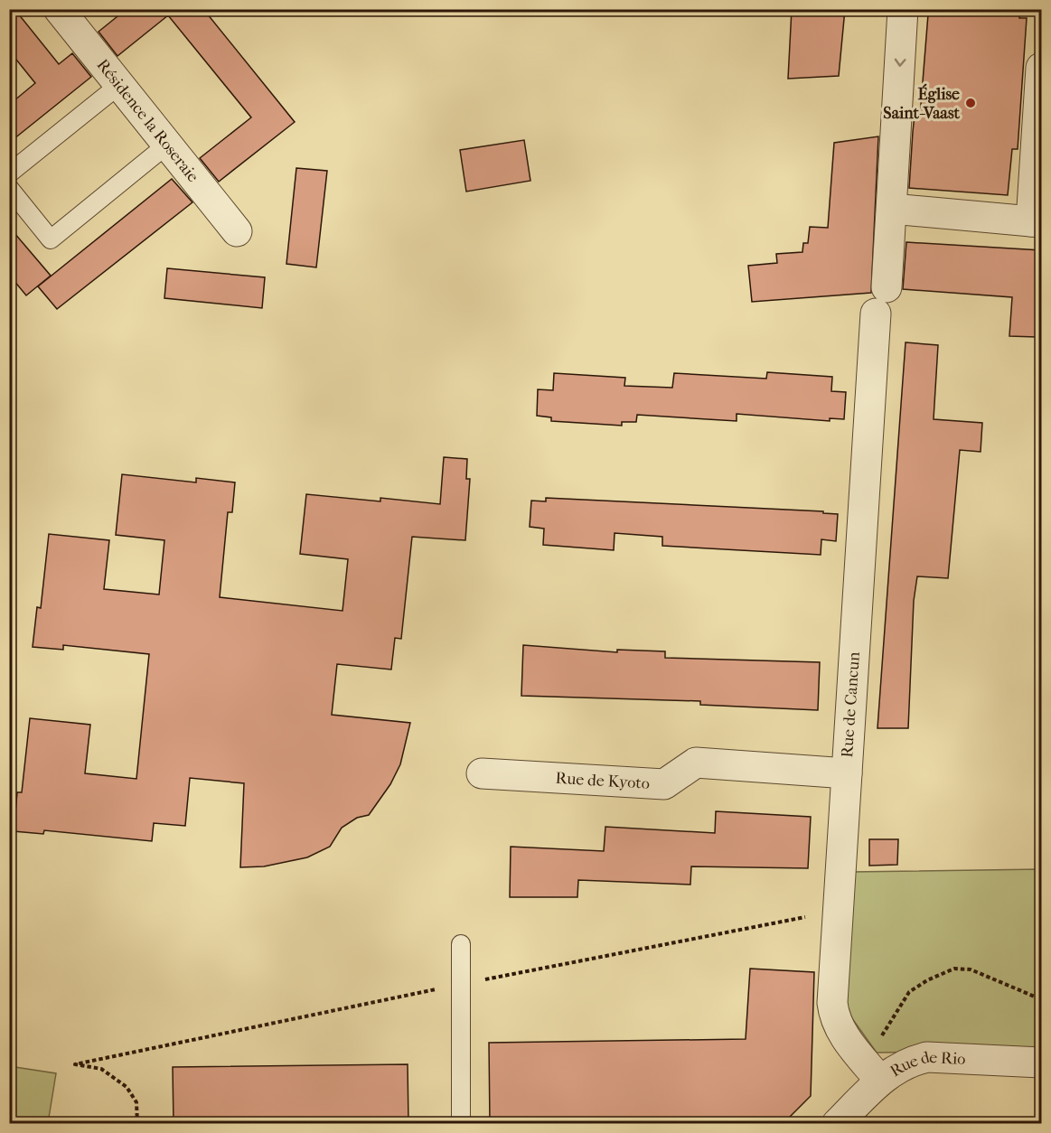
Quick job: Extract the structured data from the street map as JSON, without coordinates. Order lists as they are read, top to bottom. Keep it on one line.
{"streets":{"street":["Résidence la Roseraie","Rue de Cancun","Rue de Kyoto","Rue de Rio"]},"crossings":[["Rue de Cancun","Rue de Kyoto"],["Rue de Cancun","Rue de Rio"]],"places":["Église Saint-Vaast"]}
